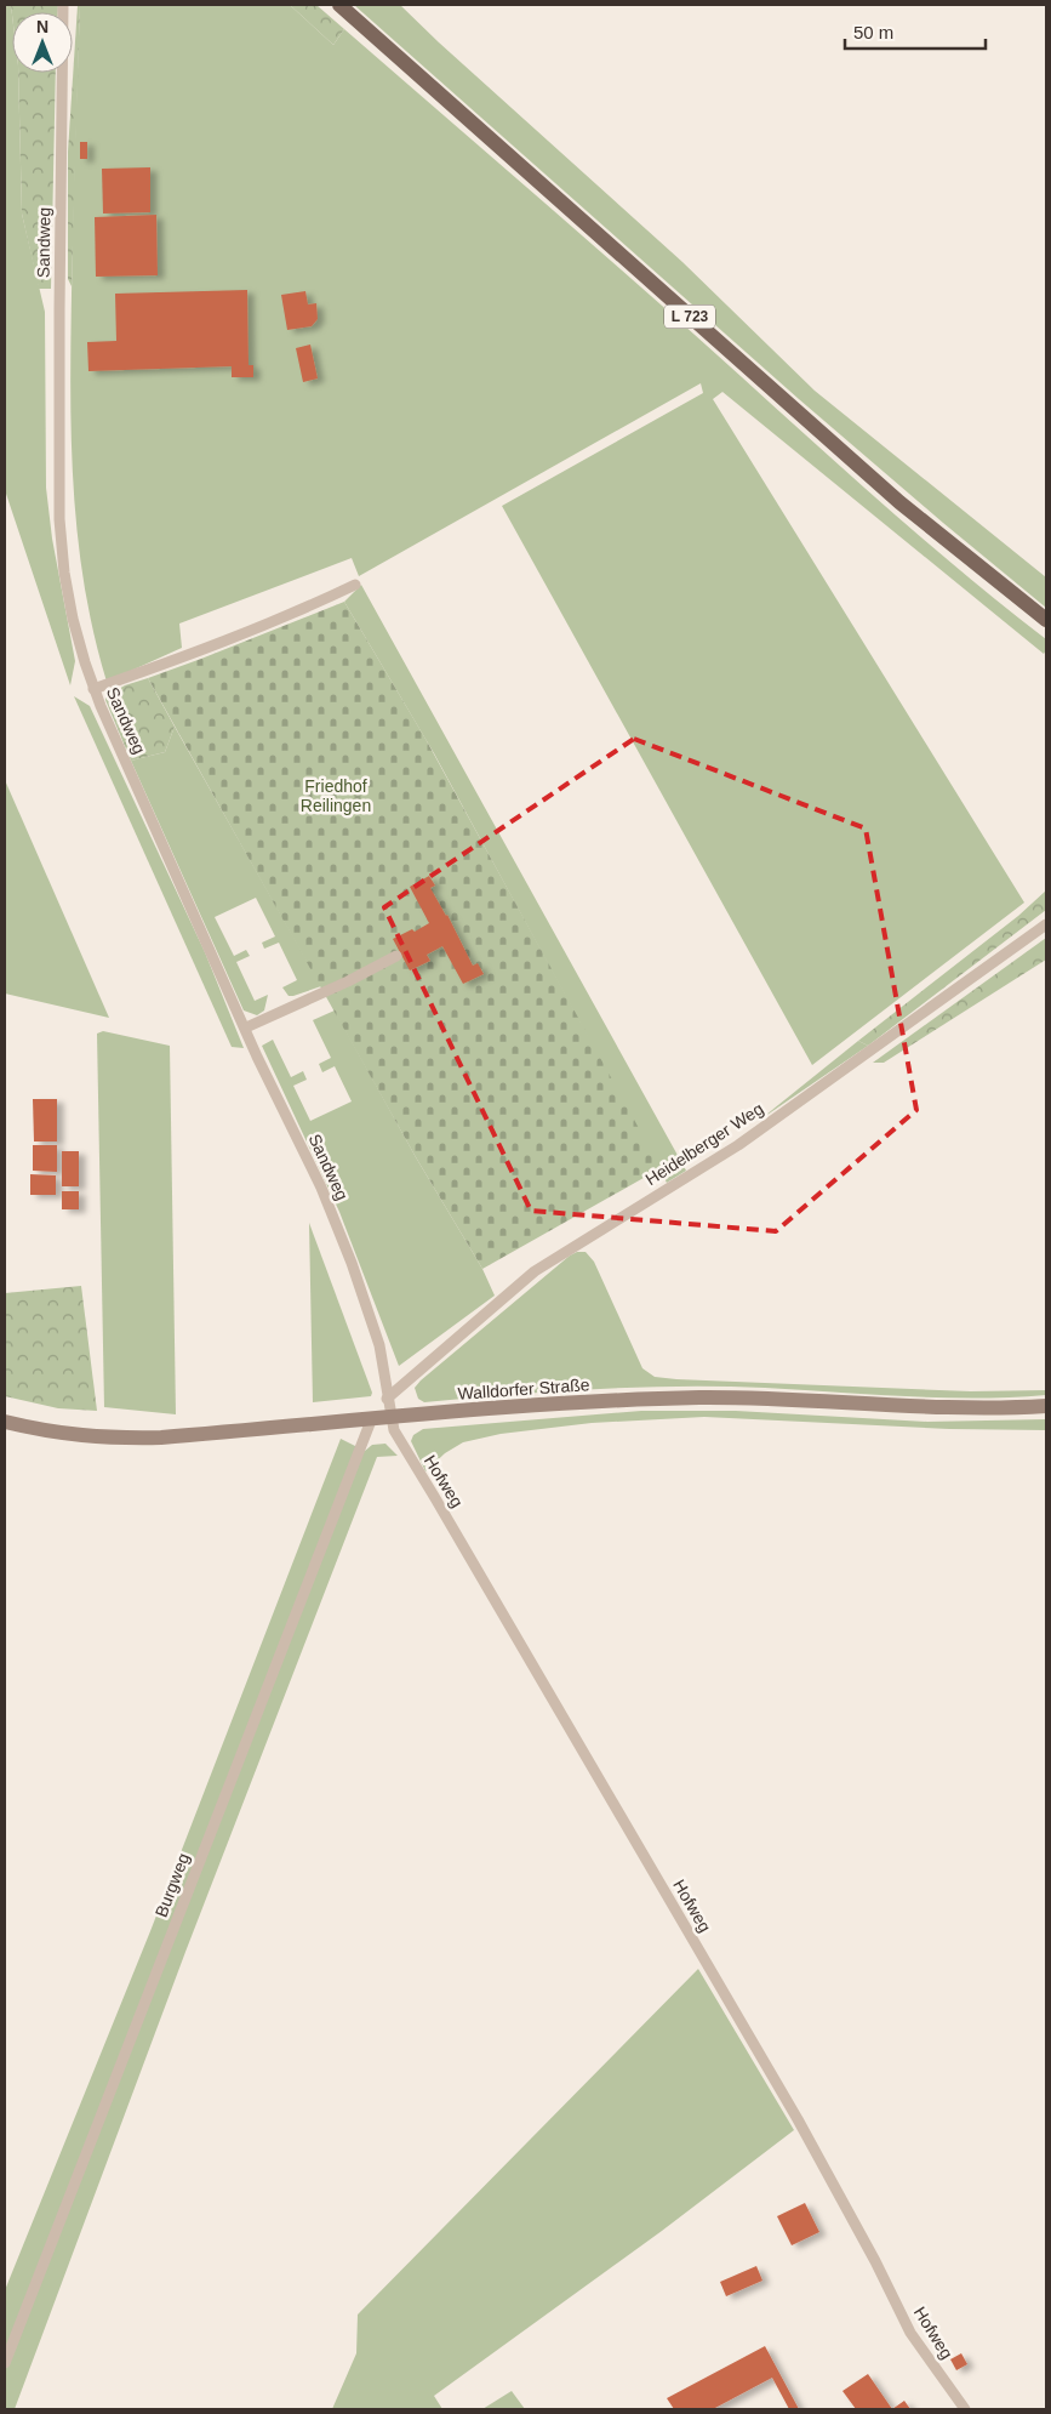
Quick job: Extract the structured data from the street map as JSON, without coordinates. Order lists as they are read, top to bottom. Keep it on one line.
{"streets":{"main road":["L 723"],"street":["Walldorfer Straße"],"lane":["Sandweg","Heidelberger Weg","Hofweg","Burgweg"]},"crossings":[["Sandweg","Heidelberger Weg"],["Sandweg","Walldorfer Straße"],["Sandweg","Hofweg"],["Walldorfer Straße","Hofweg"],["Walldorfer Straße","Burgweg"]],"parks":["Friedhof Reilingen"],"scale_bar":"50 m","north":"top"}
